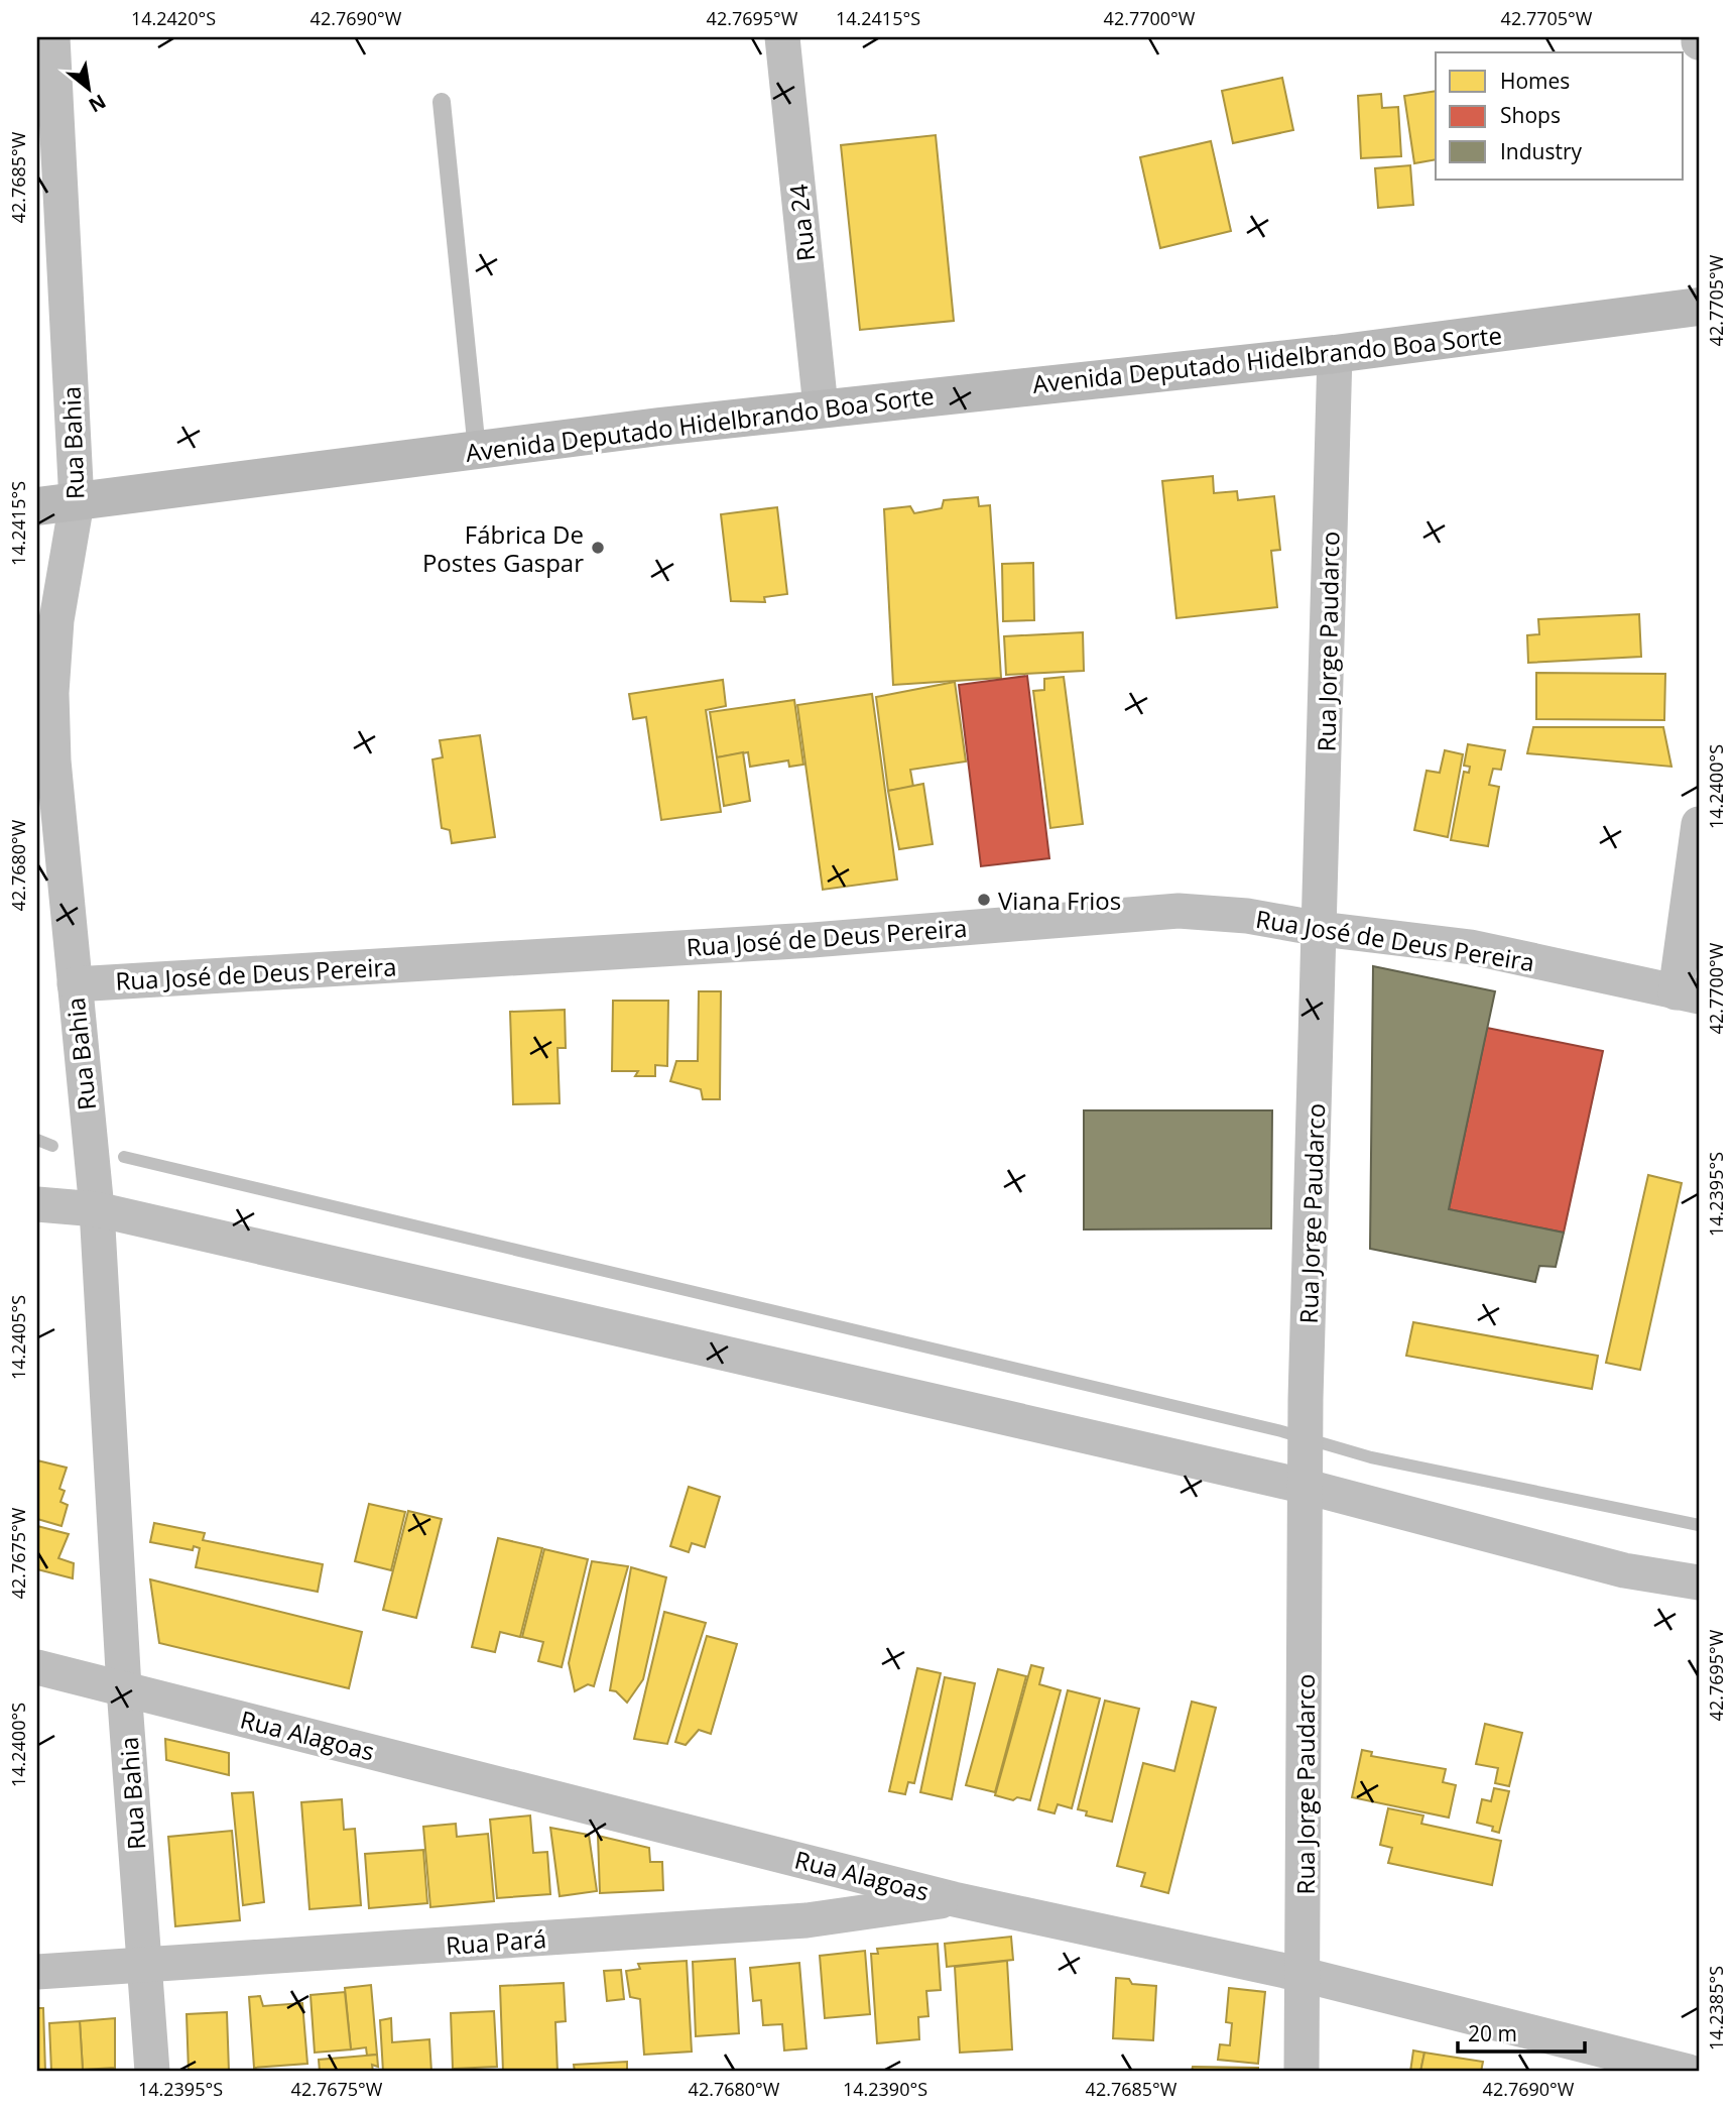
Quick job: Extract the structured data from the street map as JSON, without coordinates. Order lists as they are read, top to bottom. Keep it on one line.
{"streets":{"main road":["Avenida Deputado Hidelbrando Boa Sorte"],"street":["Rua 24","Rua Bahia","Rua Jorge Paudarco","Rua José de Deus Pereira","Rua Alagoas","Rua Pará"]},"crossings":[["Rua 24","Avenida Deputado Hidelbrando Boa Sorte"],["Avenida Deputado Hidelbrando Boa Sorte","Rua Bahia"],["Avenida Deputado Hidelbrando Boa Sorte","Rua Jorge Paudarco"],["Rua Bahia","Rua José de Deus Pereira"],["Rua Bahia","Rua Alagoas"],["Rua Bahia","Rua Pará"],["Rua Jorge Paudarco","Rua José de Deus Pereira"],["Rua Jorge Paudarco","Rua Alagoas"],["Rua Alagoas","Rua Pará"]],"places":["Fábrica De Postes Gaspar","Viana Frios"],"legend":["Homes","Shops","Industry"],"scale_bar":"20 m","north":"bottom right","coordinates":["14.2420°S","42.7690°W","42.7695°W","14.2415°S","42.7700°W","42.7705°W","42.7685°W","14.2400°S","42.7680°W","14.2395°S","14.2405°S","42.7675°W","14.2385°S","14.2390°S"]}
